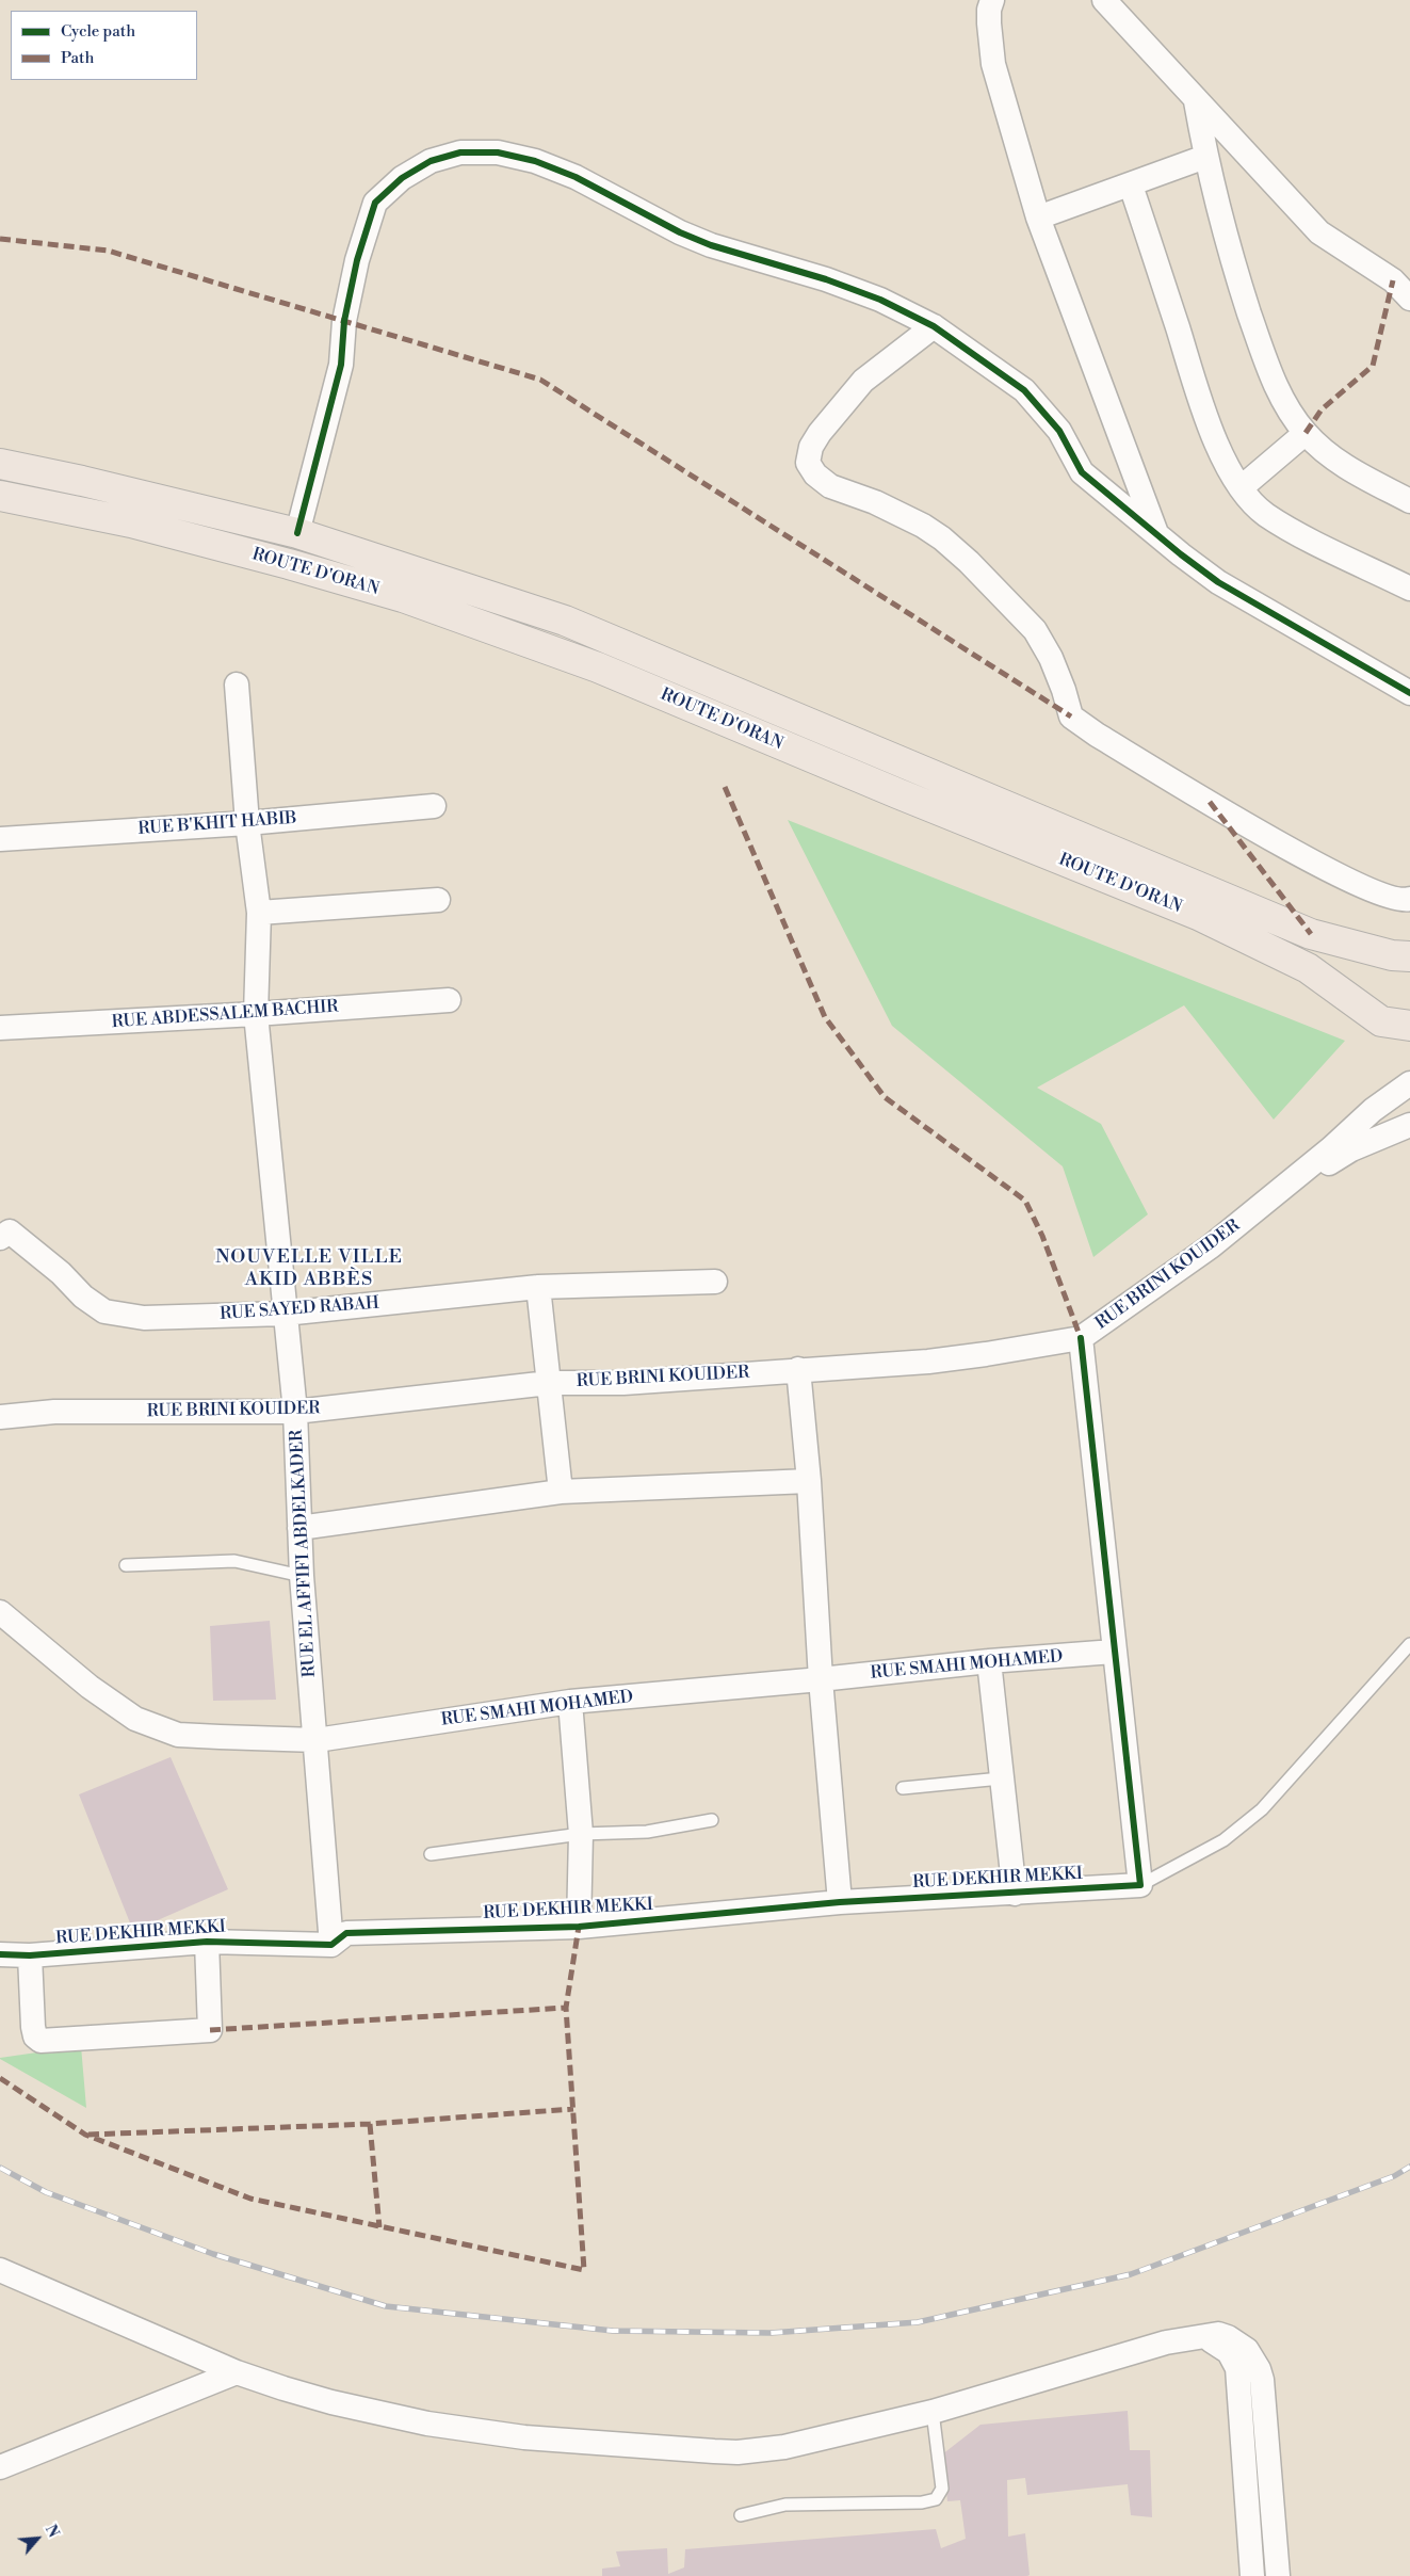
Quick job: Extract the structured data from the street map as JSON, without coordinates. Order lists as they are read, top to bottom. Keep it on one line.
{"streets":{"main road":["ROUTE D'ORAN"],"street":["RUE B'KHIT HABIB","RUE ABDESSALEM BACHIR","RUE BRINI KOUIDER","RUE SAYED RABAH","RUE EL AFFIFI ABDELKADER","RUE SMAHI MOHAMED","RUE DEKHIR MEKKI"]},"crossings":[["RUE B'KHIT HABIB","RUE EL AFFIFI ABDELKADER"],["RUE ABDESSALEM BACHIR","RUE EL AFFIFI ABDELKADER"],["RUE BRINI KOUIDER","RUE EL AFFIFI ABDELKADER"],["RUE SAYED RABAH","RUE EL AFFIFI ABDELKADER"],["RUE EL AFFIFI ABDELKADER","RUE SMAHI MOHAMED"],["RUE EL AFFIFI ABDELKADER","RUE DEKHIR MEKKI"]],"districts":["NOUVELLE VILLE AKID ABBÈS"],"legend":["Cycle path","Path"],"north":"top right"}
